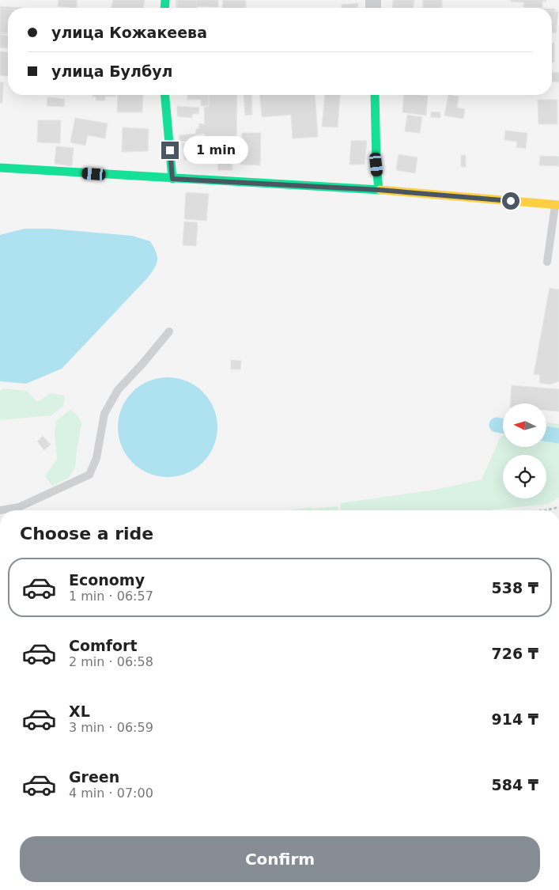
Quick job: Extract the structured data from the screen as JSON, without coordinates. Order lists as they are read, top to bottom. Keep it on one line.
{"north":"left","page":{"banner":["улица Кожакеева","улица Булбул"],"bubble":"1 min","heading":"Choose a ride","list":[{"name":"Economy","note":"1 min · 06:57","value":"538 ₸"},{"name":"Comfort","note":"2 min · 06:58","value":"726 ₸"},{"name":"XL","note":"3 min · 06:59","value":"914 ₸"},{"name":"Green","note":"4 min · 07:00","value":"584 ₸"}],"buttons":"Confirm"}}
